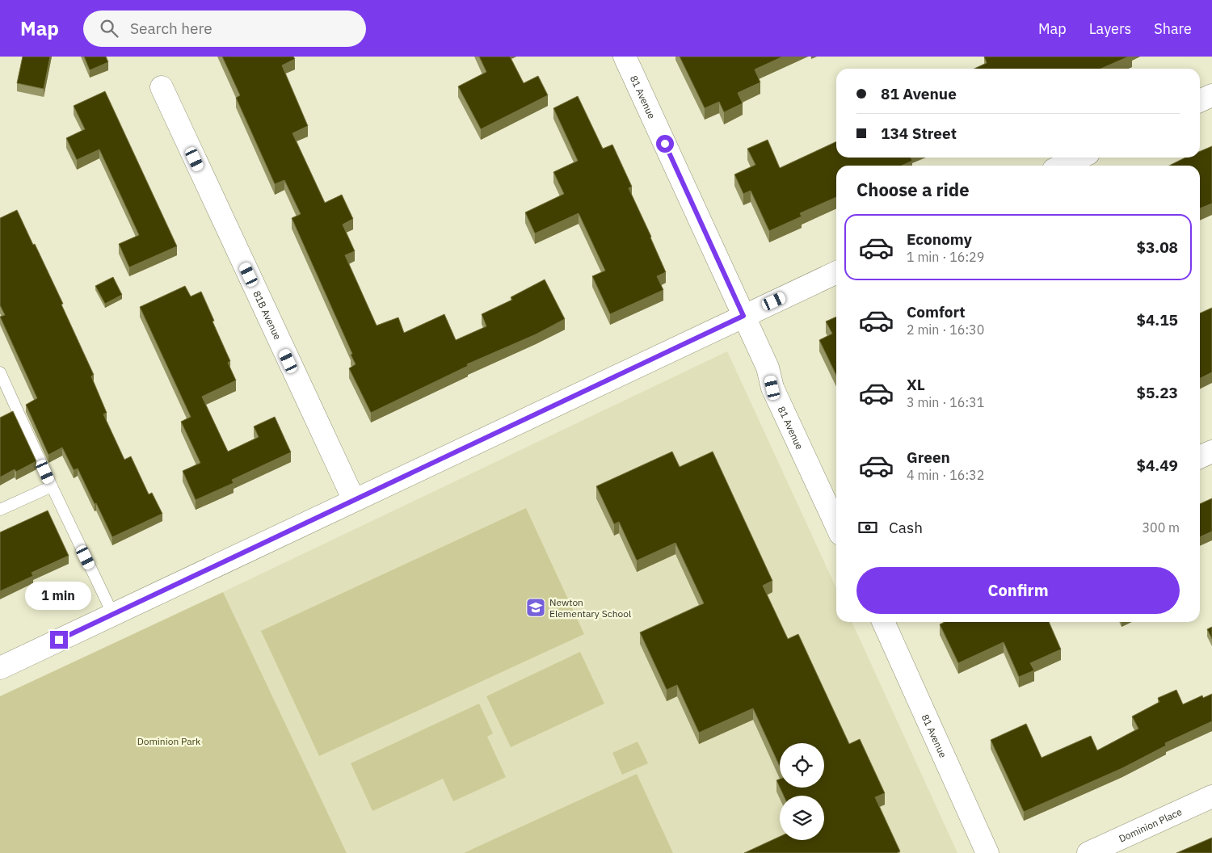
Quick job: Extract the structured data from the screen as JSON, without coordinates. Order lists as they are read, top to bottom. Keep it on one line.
{"streets":{"street":["81 Avenue","81B Avenue","Dominion Place"]},"parks":["Dominion Park"],"places":{"school or university":["Newton Elementary School"]},"page":{"header":"Map","search":"Search here","nav":["Map","Layers","Share"],"banner":["81 Avenue","134 Street"],"heading":"Choose a ride","list":[{"name":"Economy","note":"1 min · 16:29","value":"$3.08"},{"name":"Comfort","note":"2 min · 16:30","value":"$4.15"},{"name":"XL","note":"3 min · 16:31","value":"$5.23"},{"name":"Green","note":"4 min · 16:32","value":"$4.49"}],"pay":["Cash","300 m"],"buttons":"Confirm","bubble":"1 min"}}
